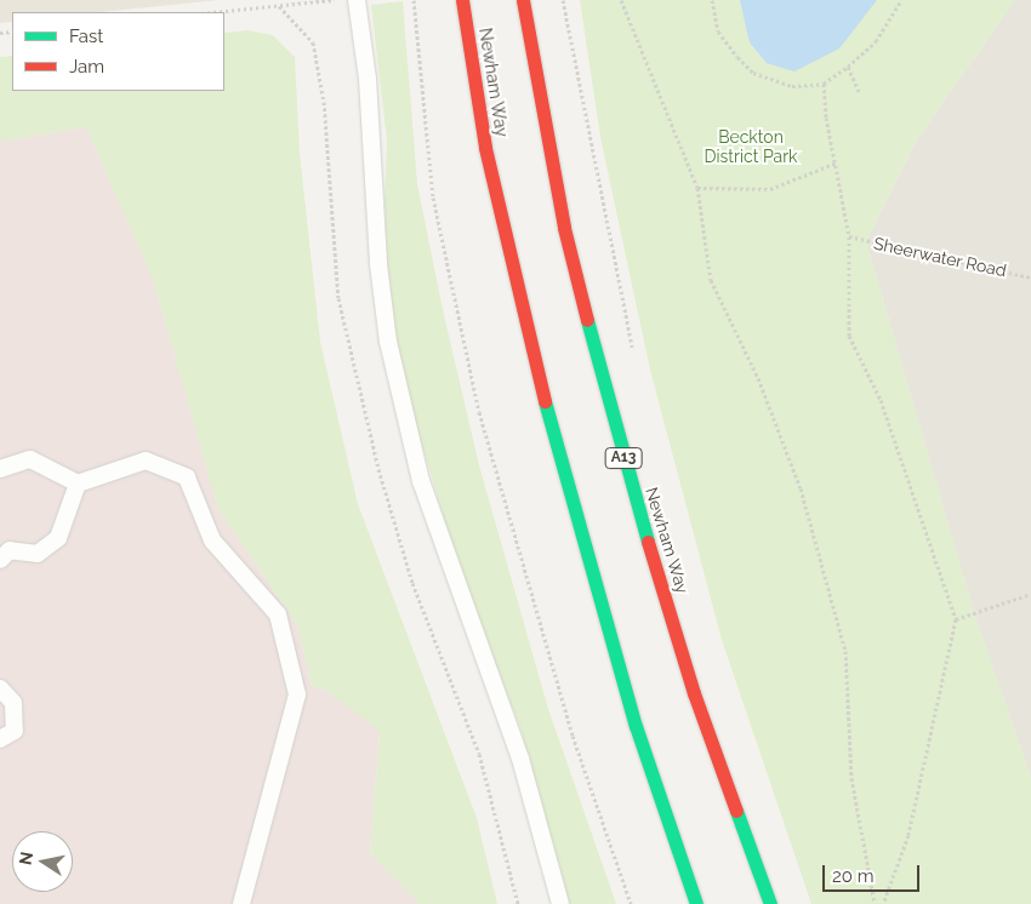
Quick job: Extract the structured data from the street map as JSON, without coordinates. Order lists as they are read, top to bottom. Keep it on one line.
{"streets":{"highway":["Newham Way","A13"],"path":["Sheerwater Road"]},"parks":["Beckton District Park"],"legend":["Fast","Jam"],"scale_bar":"20 m","north":"left"}
